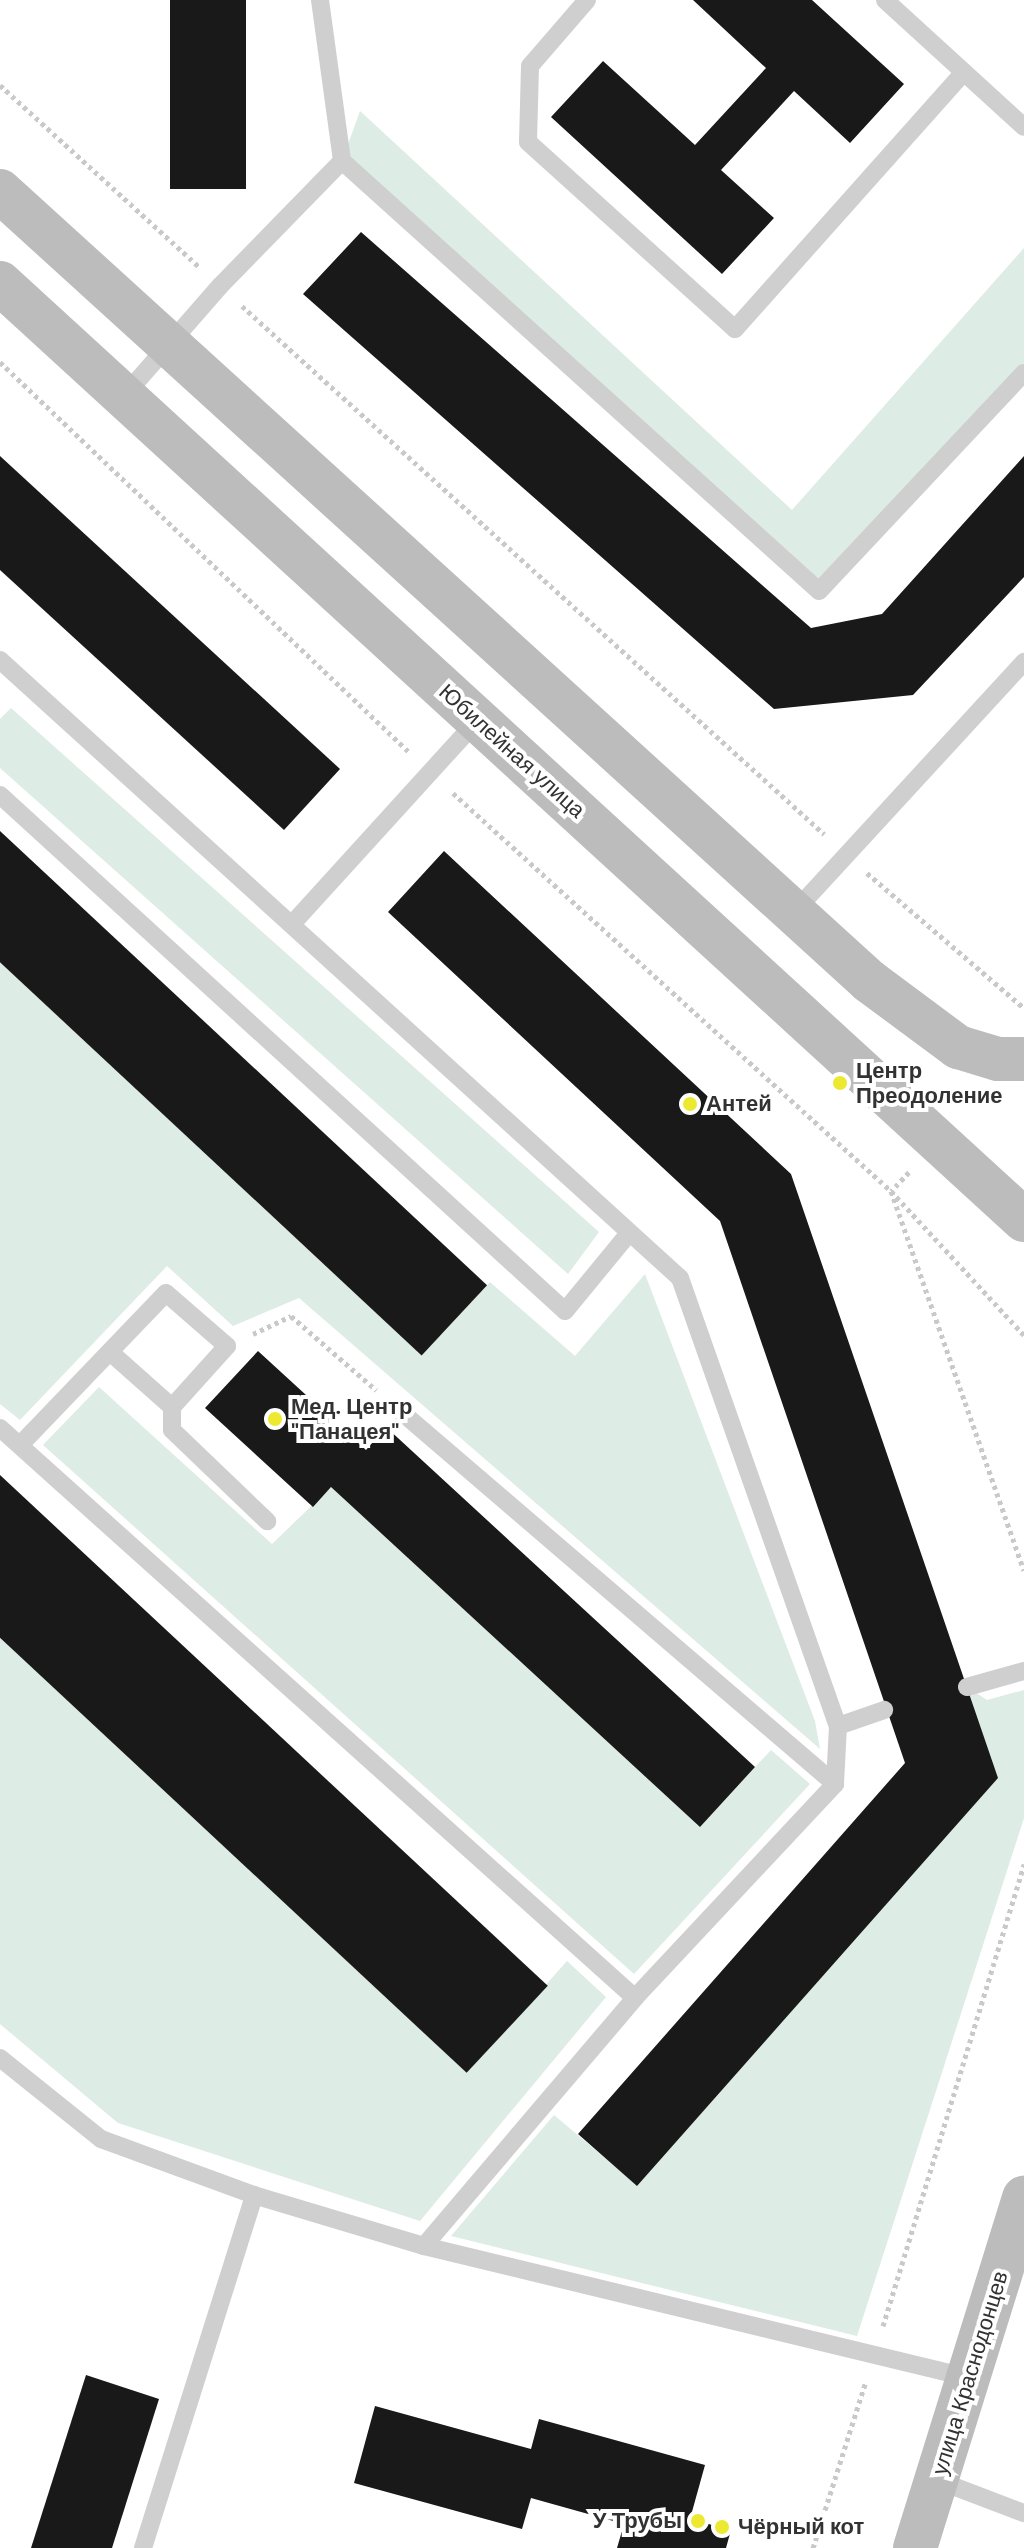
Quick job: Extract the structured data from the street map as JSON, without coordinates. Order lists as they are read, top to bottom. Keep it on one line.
{"streets":{"street":["Юбилейная улица","улица Краснодонцев"]},"places":["Центр Преодоление","Антей","Мед. Центр \"Панацея\"","У Трубы","Чёрный кот"]}
